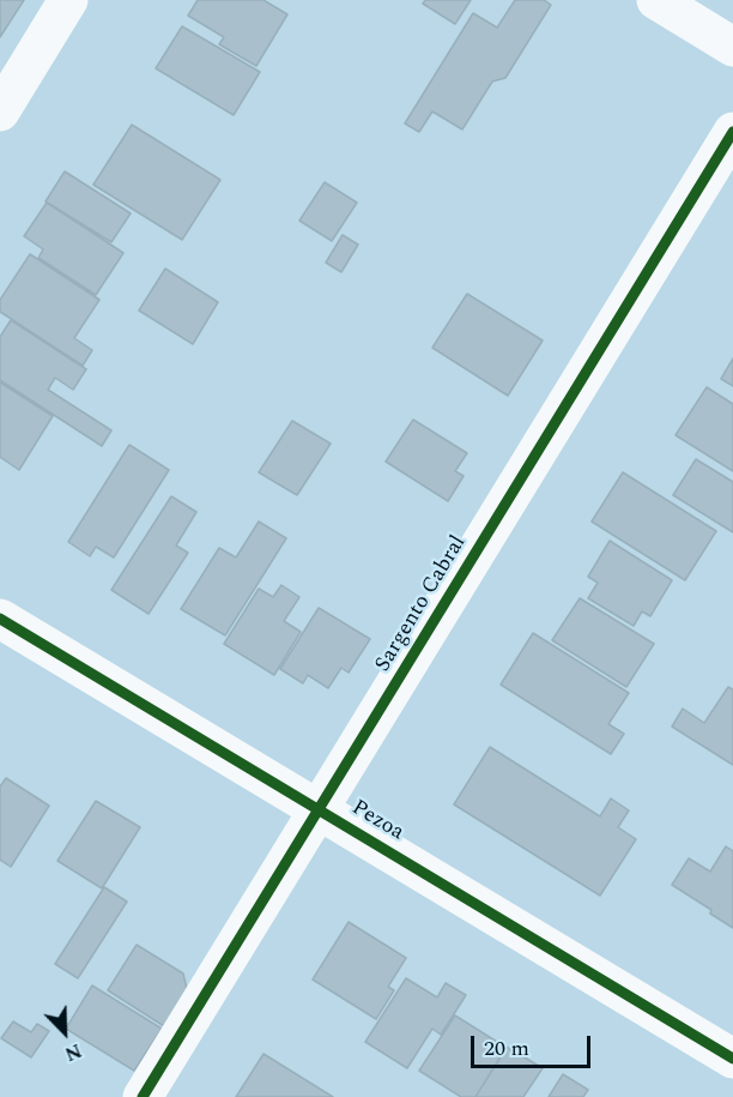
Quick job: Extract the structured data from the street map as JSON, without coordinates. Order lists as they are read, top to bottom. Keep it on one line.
{"streets":{"street":["Sargento Cabral","Pezoa"]},"crossings":[["Sargento Cabral","Pezoa"]],"scale_bar":"20 m","north":"bottom right"}
